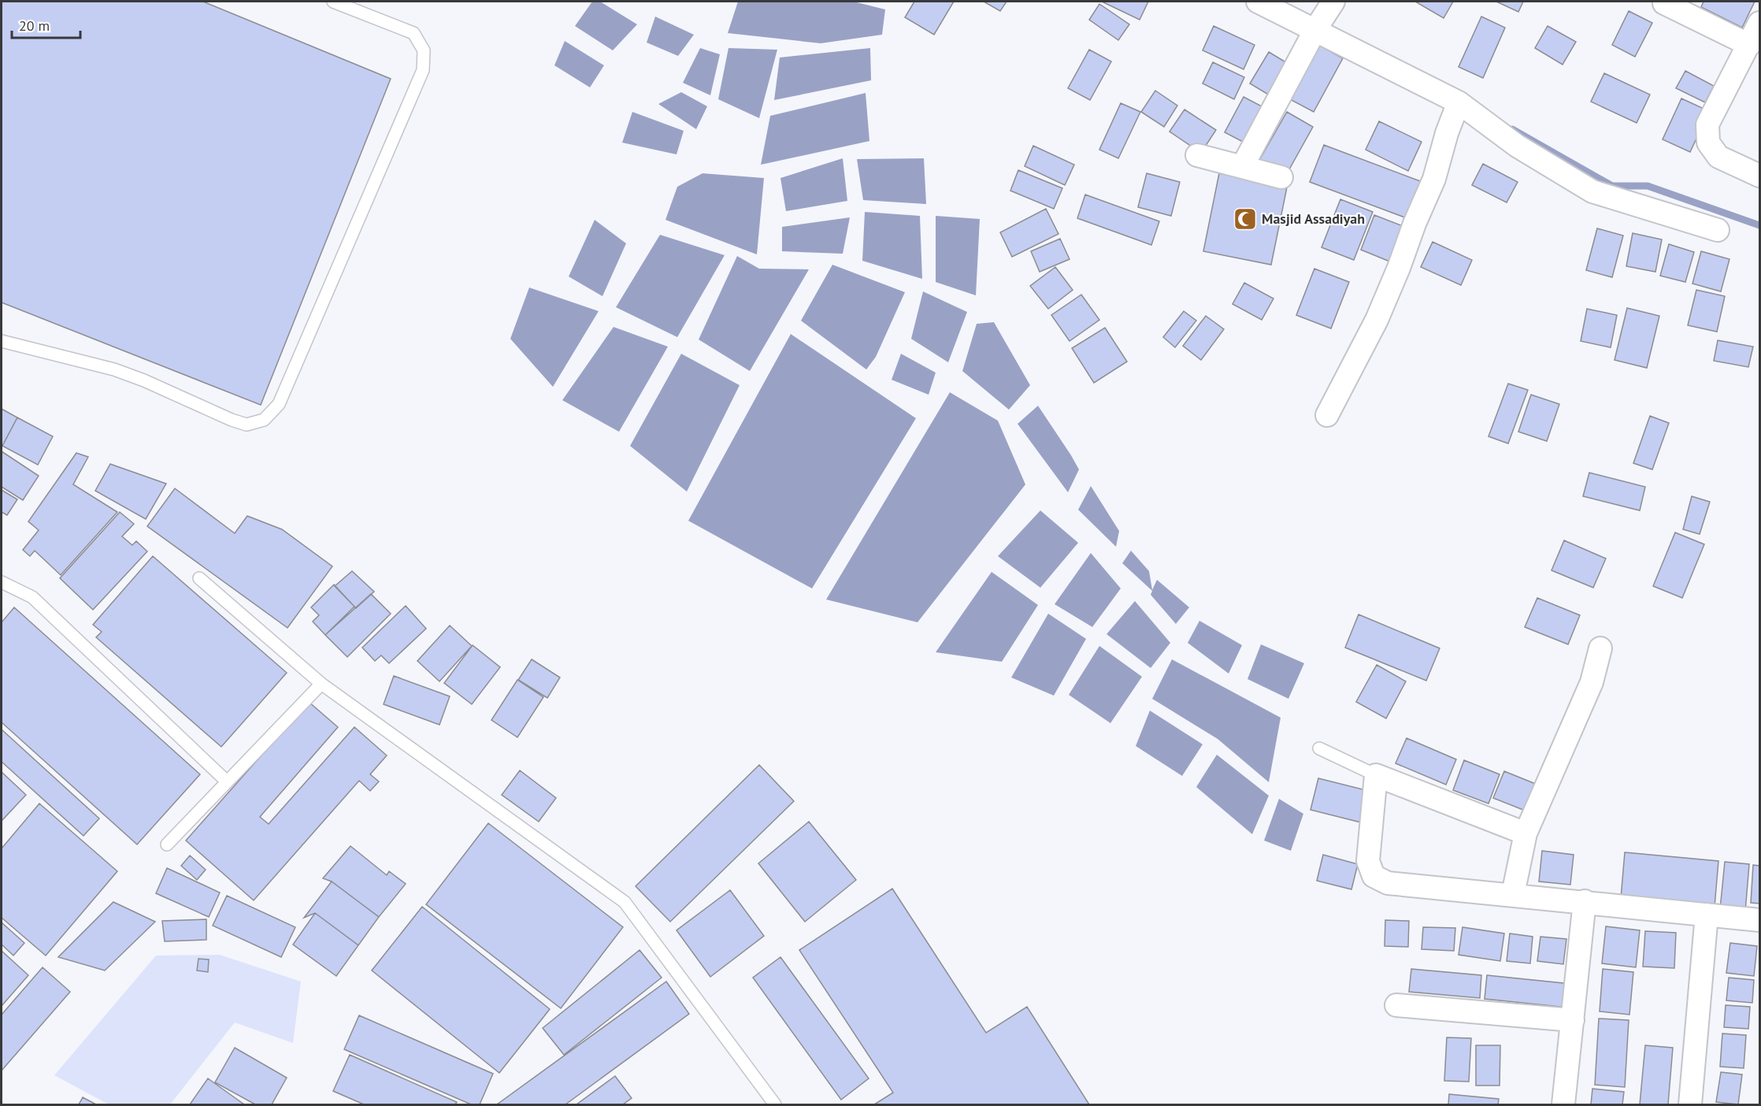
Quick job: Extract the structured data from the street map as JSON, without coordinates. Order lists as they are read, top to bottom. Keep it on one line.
{"places":{"mosque":["Masjid Assadiyah"]},"scale_bar":"20 m"}
